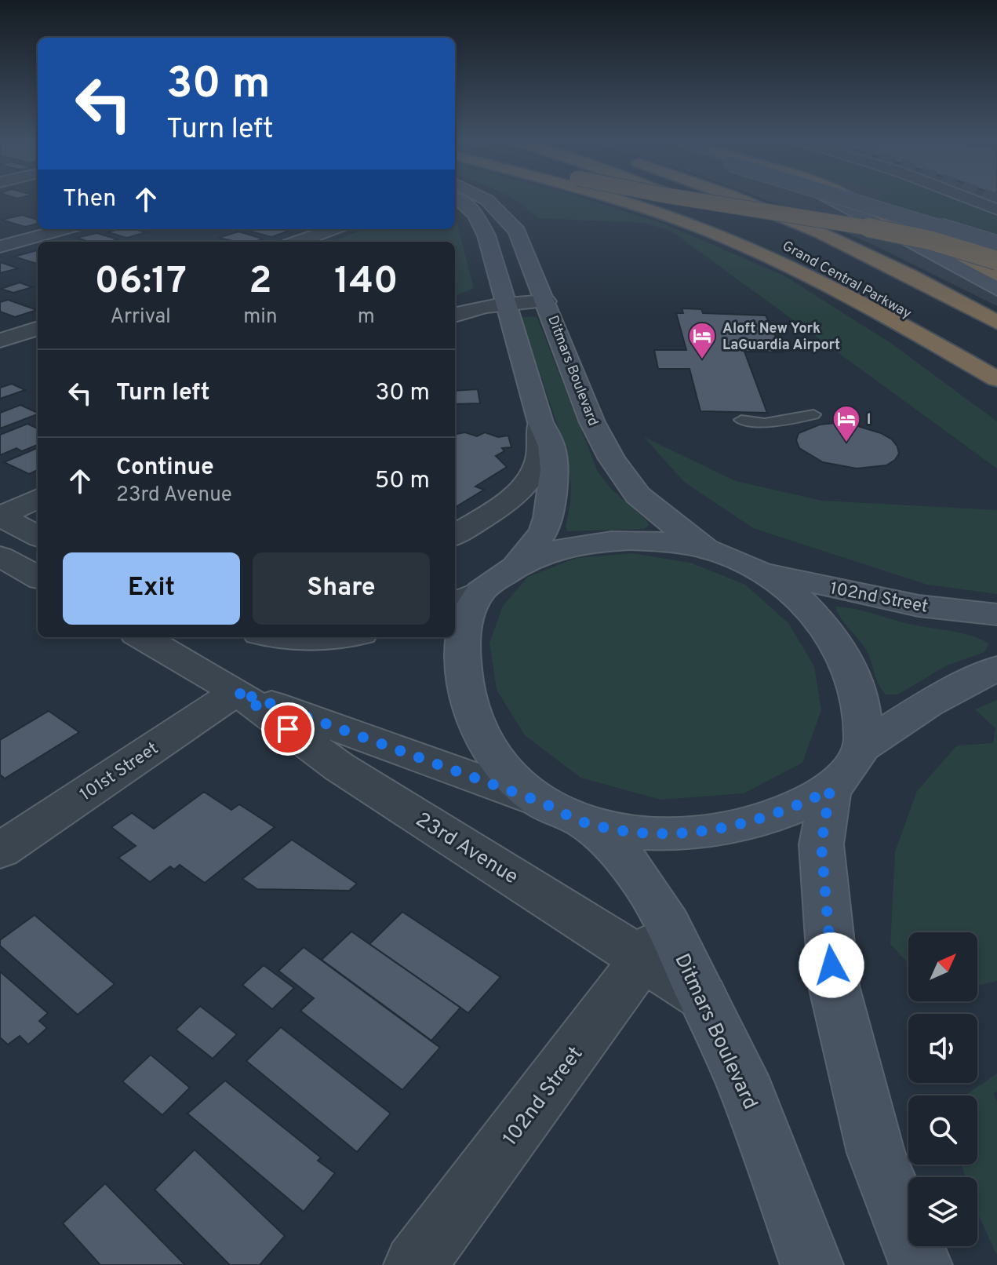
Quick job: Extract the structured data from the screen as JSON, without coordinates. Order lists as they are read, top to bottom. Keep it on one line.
{"streets":{"highway":["Grand Central Parkway"],"street":["Ditmars Boulevard","102nd Street","101st Street","23rd Avenue"]},"crossings":[["Ditmars Boulevard","102nd Street"],["Ditmars Boulevard","23rd Avenue"],["102nd Street","23rd Avenue"],["101st Street","23rd Avenue"]],"places":{"hotel":["Aloft New York LaGuardia Airport","l"]},"north":"top right","page":{"turn":["30 m","Turn left"],"then":"Then","eta":["06:17","Arrival","2","min","140","m"],"list":[{"name":"Turn left","value":"30 m"},{"name":"Continue","note":"23rd Avenue","value":"50 m"}],"buttons":["Exit","Share"]}}
